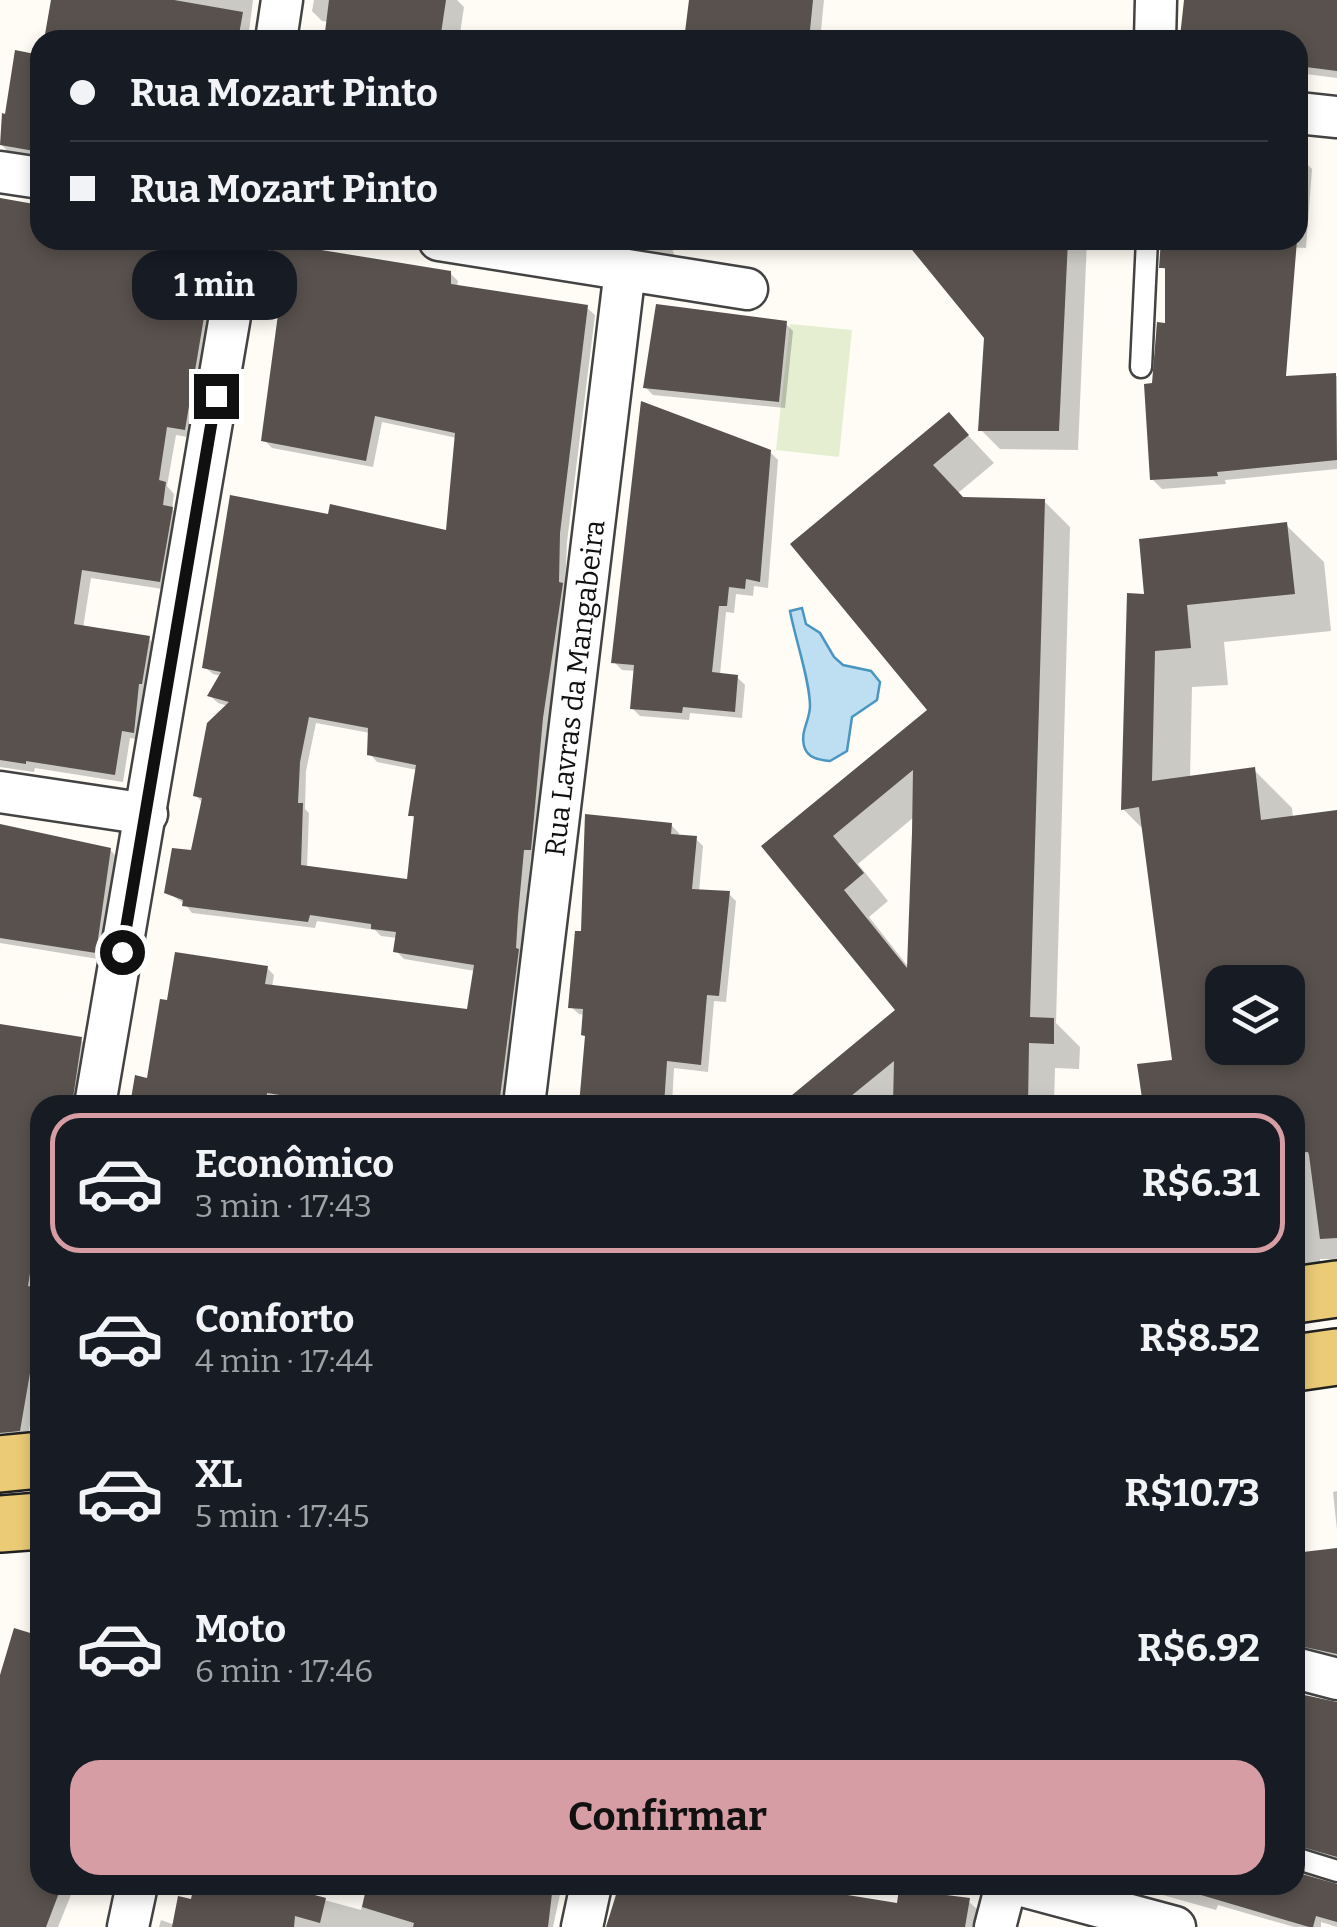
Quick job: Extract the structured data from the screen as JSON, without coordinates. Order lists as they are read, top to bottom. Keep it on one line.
{"streets":{"street":["Rua Lavras da Mangabeira"]},"page":{"banner":["Rua Mozart Pinto","Rua Mozart Pinto"],"bubble":"1 min","list":[{"name":"Econômico","note":"3 min · 17:43","value":"R$6.31"},{"name":"Conforto","note":"4 min · 17:44","value":"R$8.52"},{"name":"XL","note":"5 min · 17:45","value":"R$10.73"},{"name":"Moto","note":"6 min · 17:46","value":"R$6.92"}],"buttons":"Confirmar"}}
